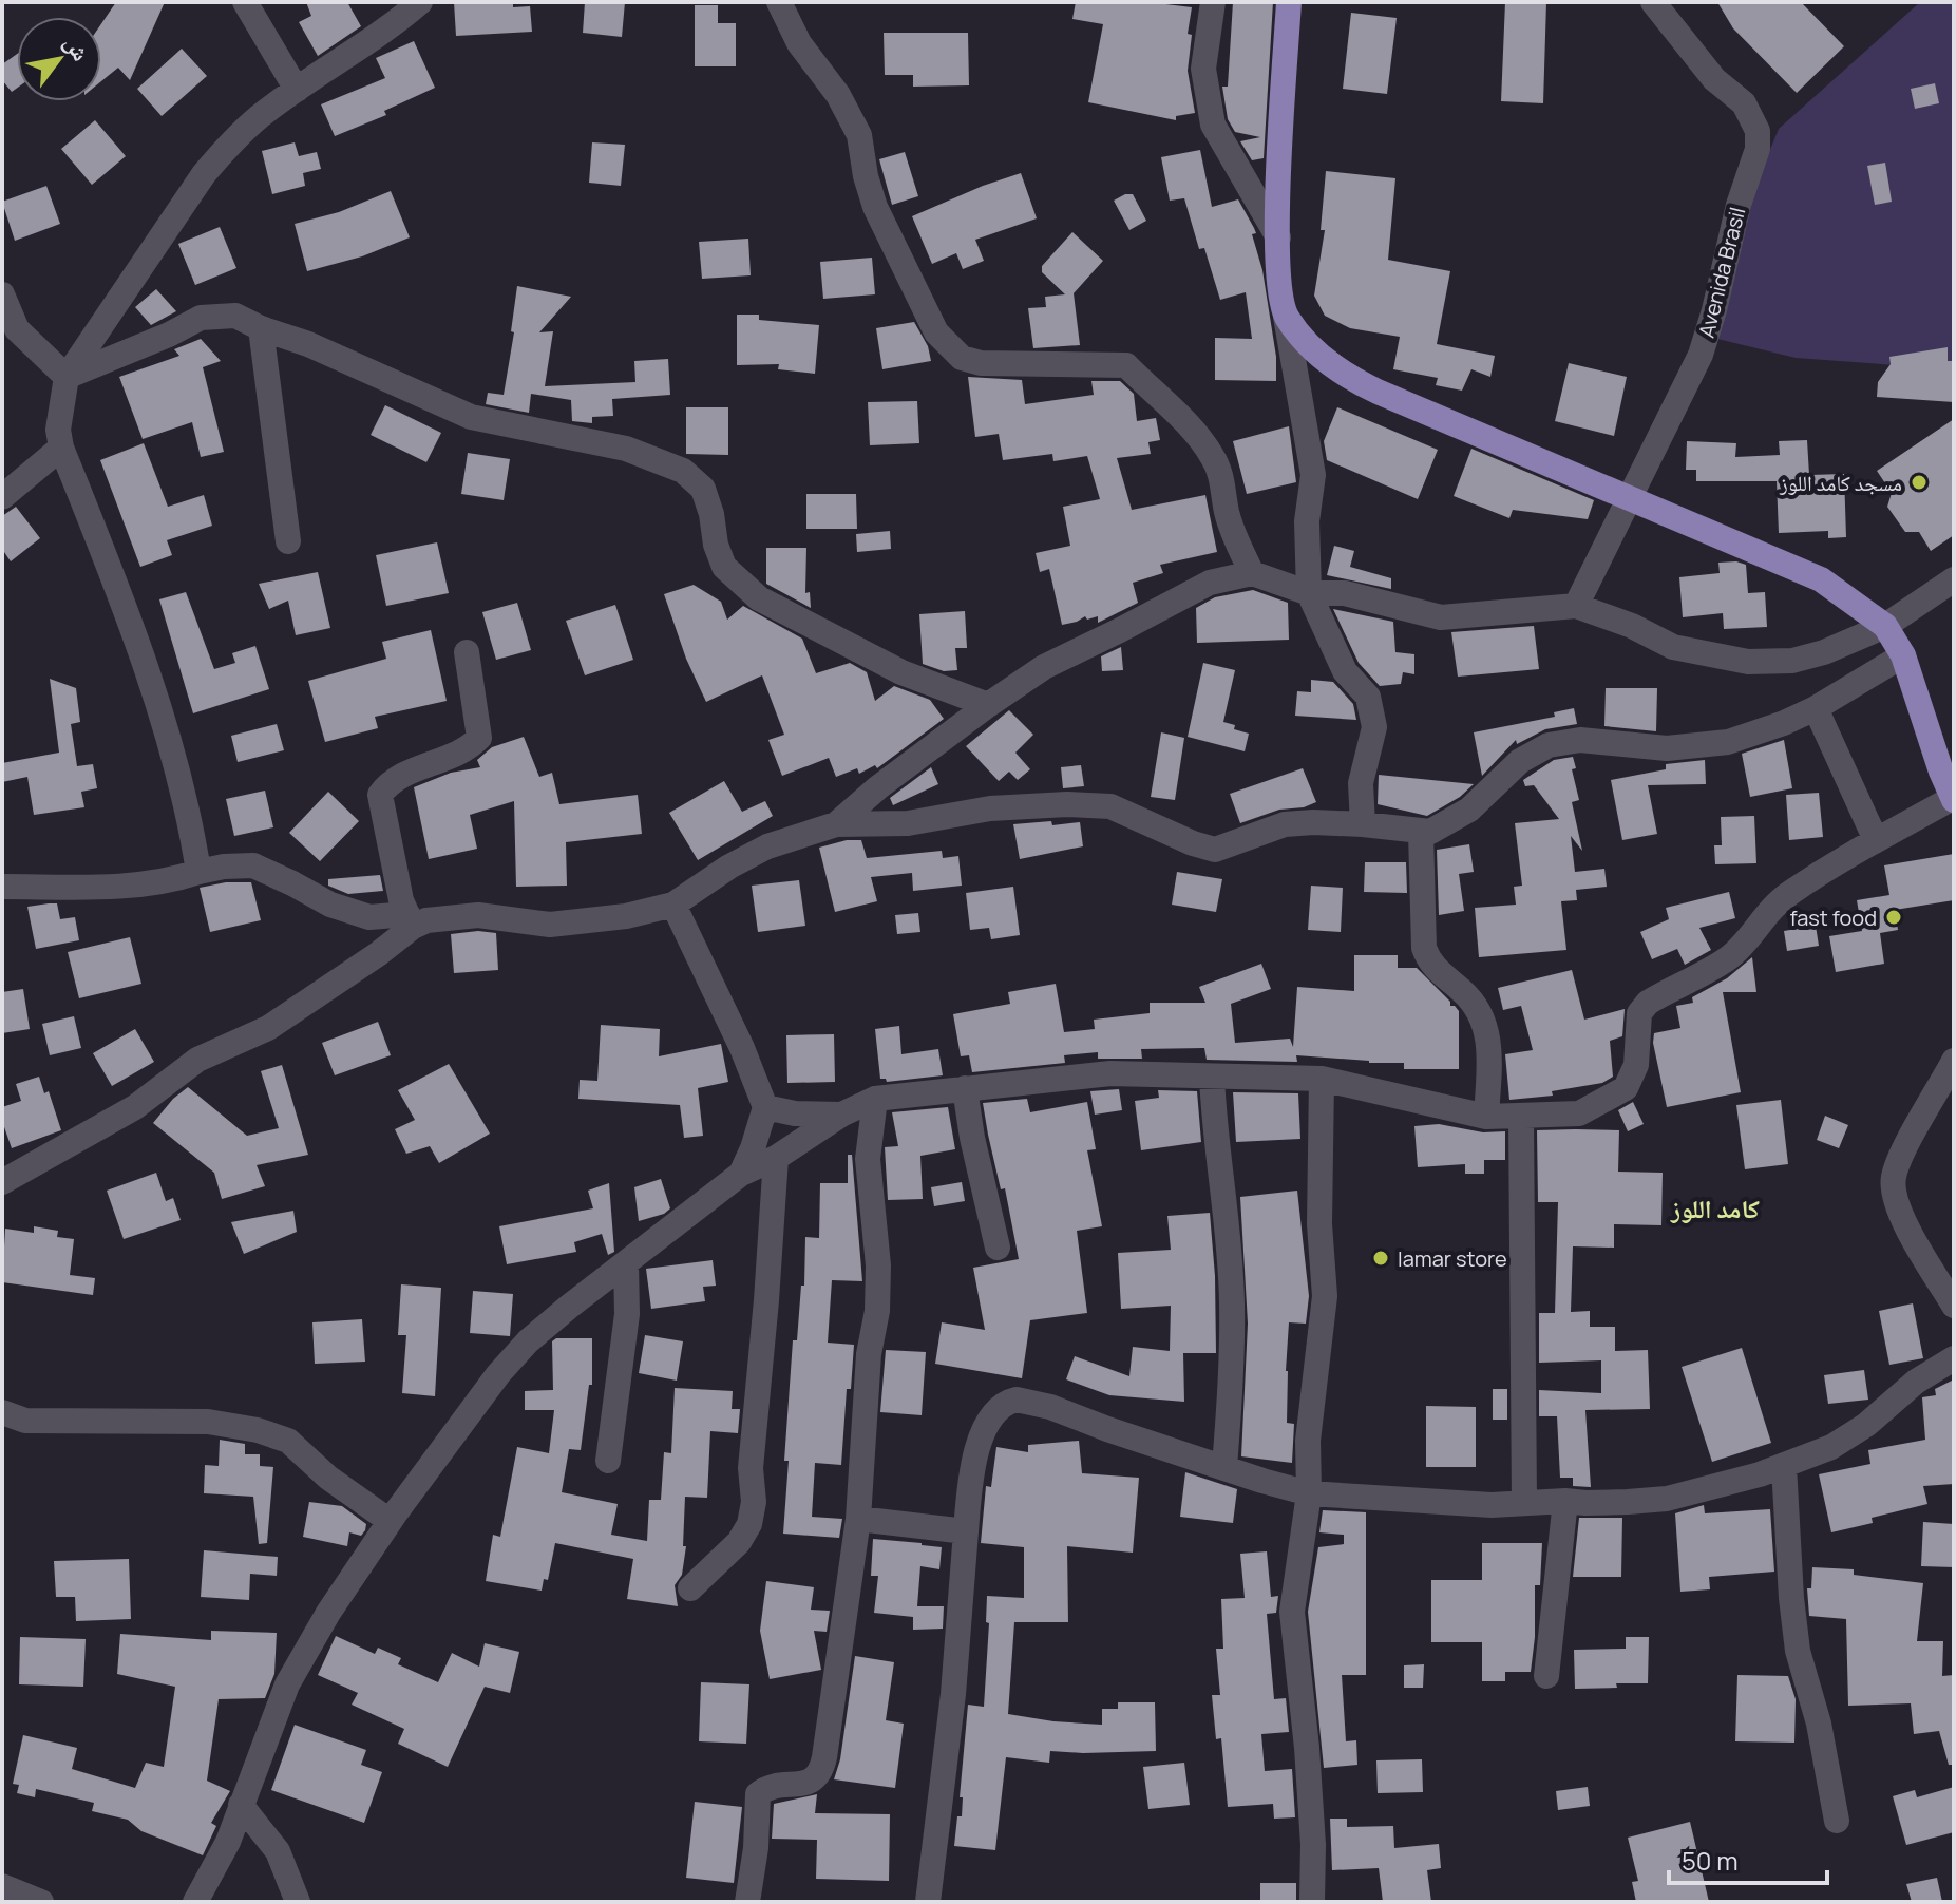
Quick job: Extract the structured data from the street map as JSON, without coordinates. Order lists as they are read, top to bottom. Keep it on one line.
{"streets":{"street":["Avenida Brasil"]},"districts":["كامد اللوز"],"places":["مسجد كامد اللوز","fast food","lamar store"],"scale_bar":"50 m","north":"top right"}
